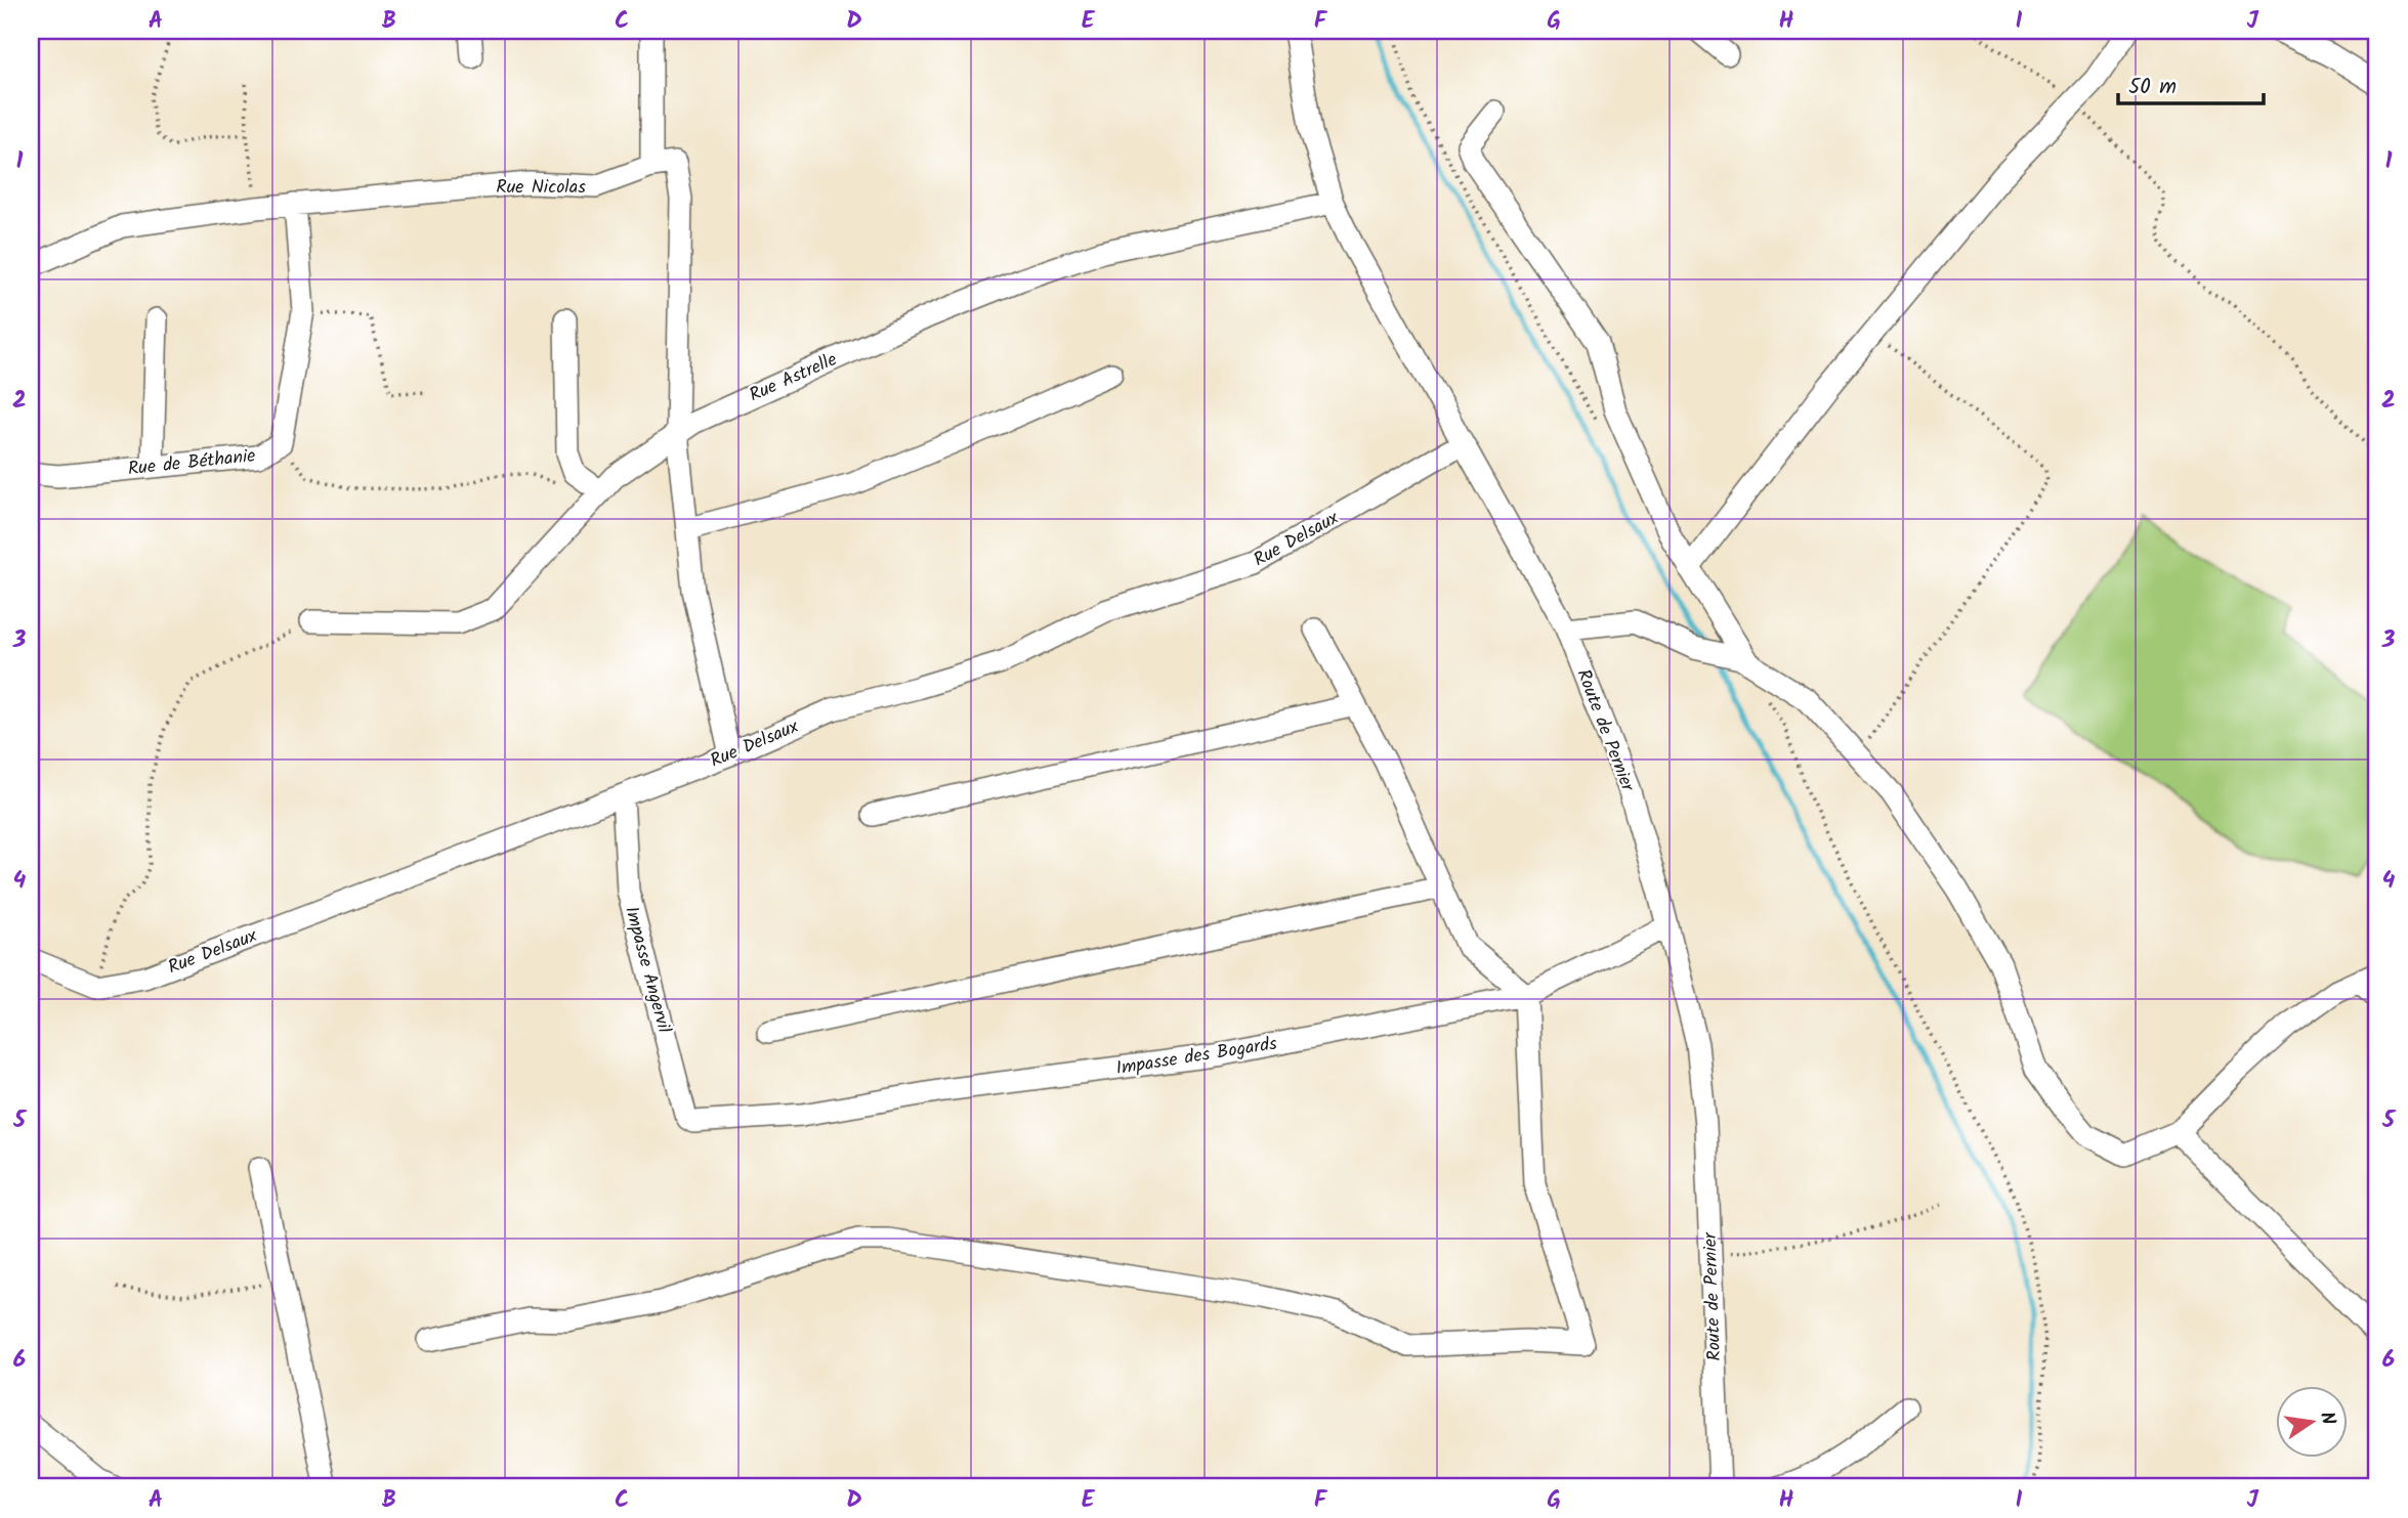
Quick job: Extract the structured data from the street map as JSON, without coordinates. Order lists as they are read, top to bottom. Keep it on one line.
{"streets":{"street":["Rue Nicolas","Rue Astrelle","Rue de Béthanie","Rue Delsaux","Route de Pernier","Impasse Angervil","Impasse des Bogards"]},"crossings":[["Rue Nicolas","Rue de Béthanie"],["Rue Astrelle","Route de Pernier"],["Rue Delsaux","Route de Pernier"],["Rue Delsaux","Impasse Angervil"],["Route de Pernier","Impasse des Bogards"],["Impasse Angervil","Impasse des Bogards"]],"scale_bar":"50 m","north":"right","grid":{"columns":["A","B","C","D","E","F","G","H","I","J"],"rows":["1","2","3","4","5","6"]}}
